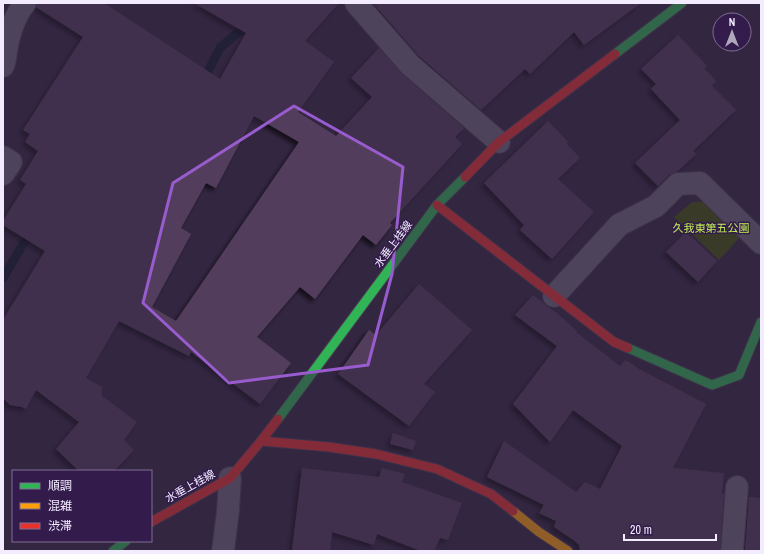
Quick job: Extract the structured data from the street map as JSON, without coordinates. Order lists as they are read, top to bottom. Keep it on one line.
{"streets":{"main road":["水垂上桂線"]},"parks":["久我東第五公園"],"legend":["順調","混雑","渋滞"],"scale_bar":"20 m","north":"top"}
